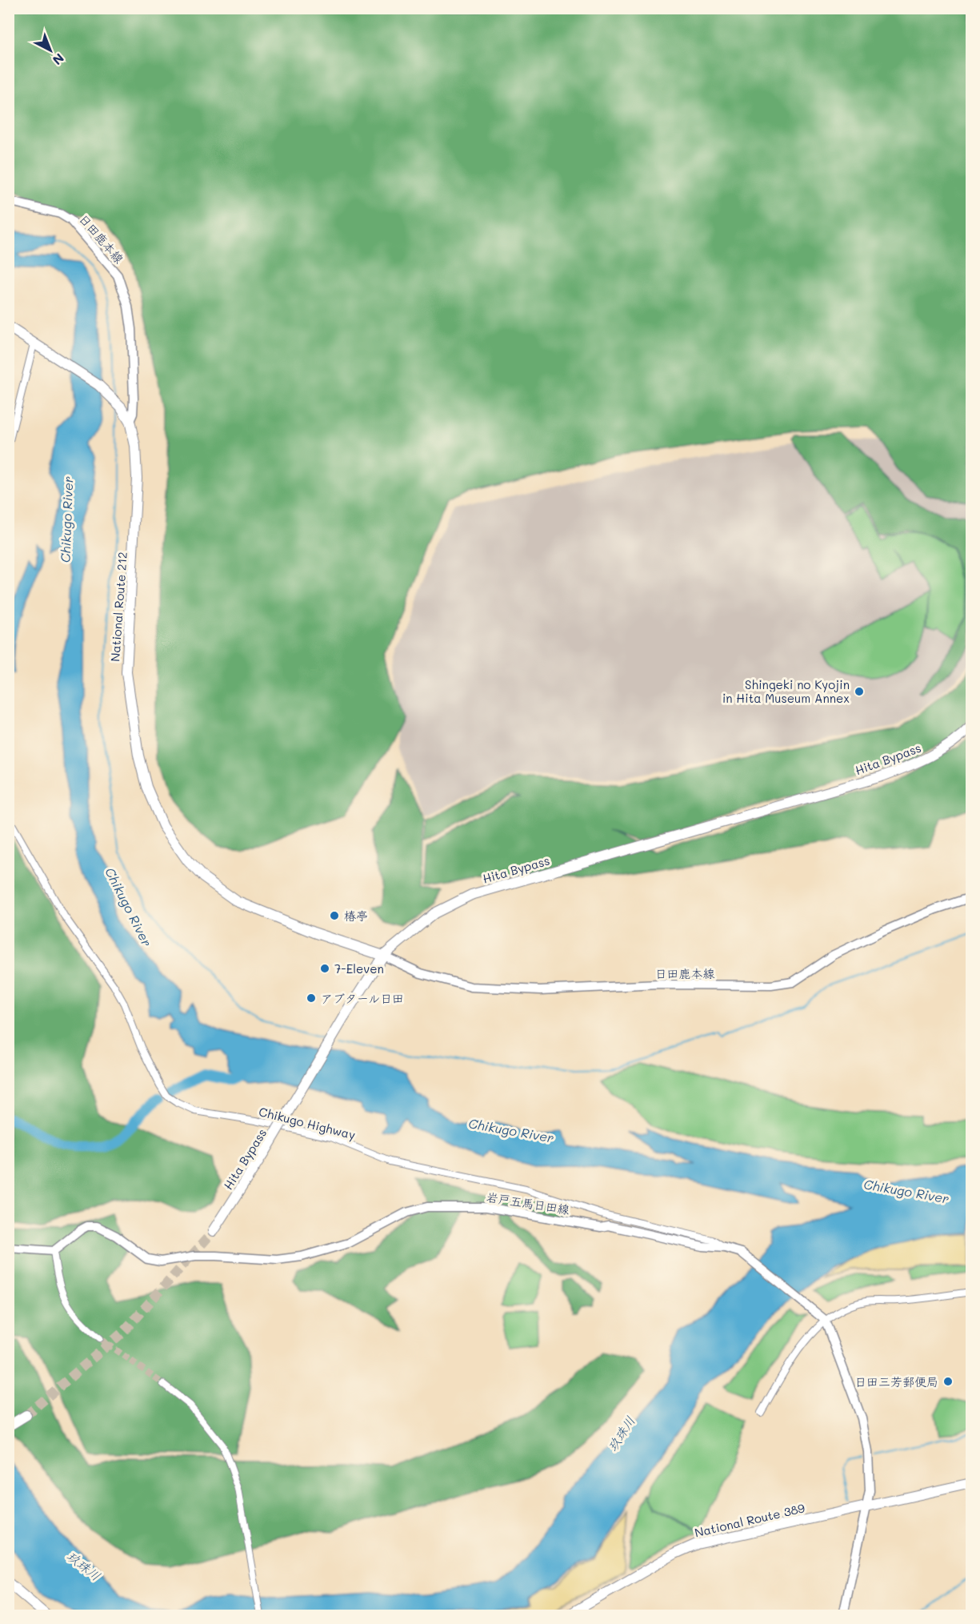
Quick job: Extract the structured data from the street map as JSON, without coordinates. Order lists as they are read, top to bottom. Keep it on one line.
{"streets":{"highway":["National Route 212","Hita Bypass","National Route 389"],"main road":["日田鹿本線","岩戸五馬日田線"],"street":["Chikugo Highway"]},"crossings":[["日田鹿本線","National Route 212"],["日田鹿本線","Hita Bypass"],["National Route 212","Hita Bypass"],["Chikugo Highway","岩戸五馬日田線"],["岩戸五馬日田線","National Route 389"]],"water":["Chikugo River","玖珠川"],"places":["Shingeki no Kyojin in Hita Museum Annex","椿亭","7-Eleven","アブタール日田","日田三芳郵便局"],"north":"bottom right"}
